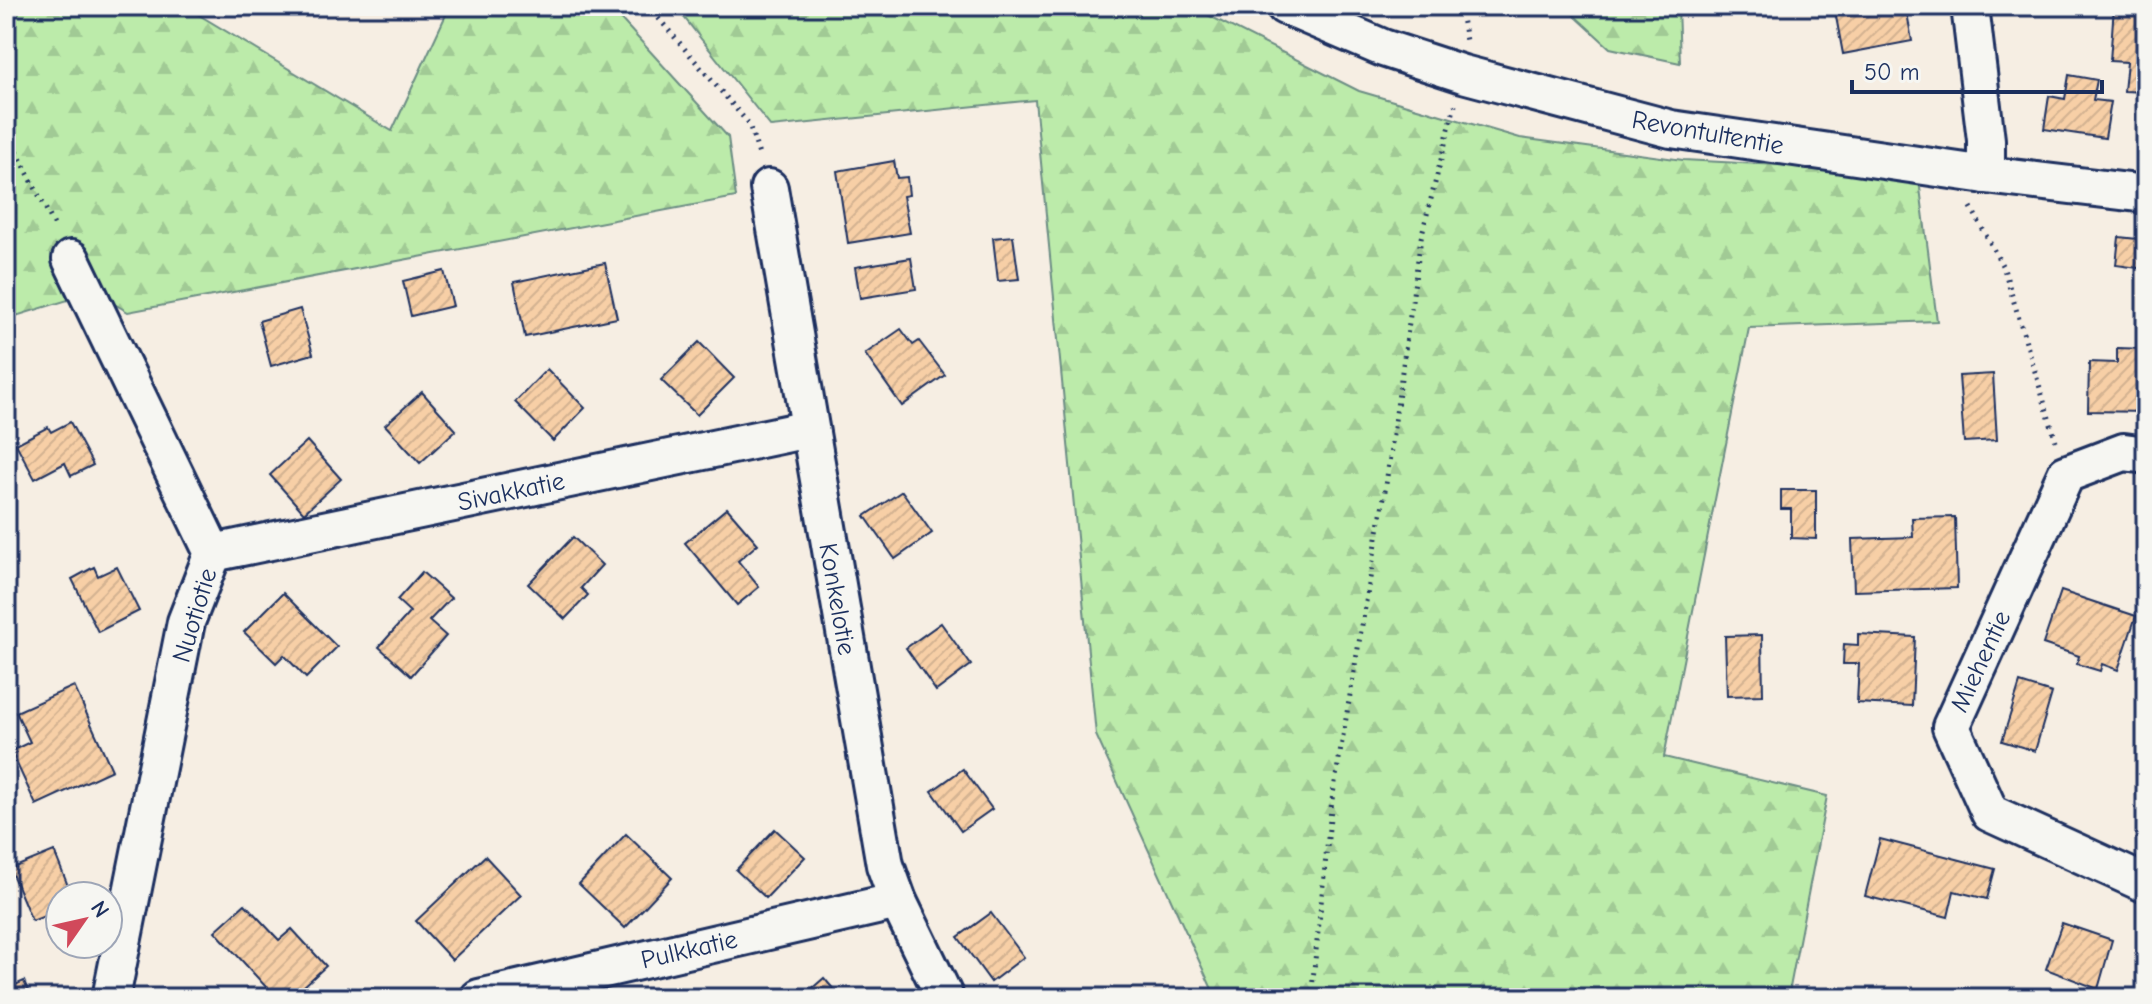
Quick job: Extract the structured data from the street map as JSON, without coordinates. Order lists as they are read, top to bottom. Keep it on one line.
{"streets":{"street":["Revontultentie","Sivakkatie","Konkelotie","Nuotiotie","Miehentie","Pulkkatie"]},"crossings":[["Sivakkatie","Konkelotie"],["Sivakkatie","Nuotiotie"],["Konkelotie","Pulkkatie"]],"scale_bar":"50 m","north":"top right"}
